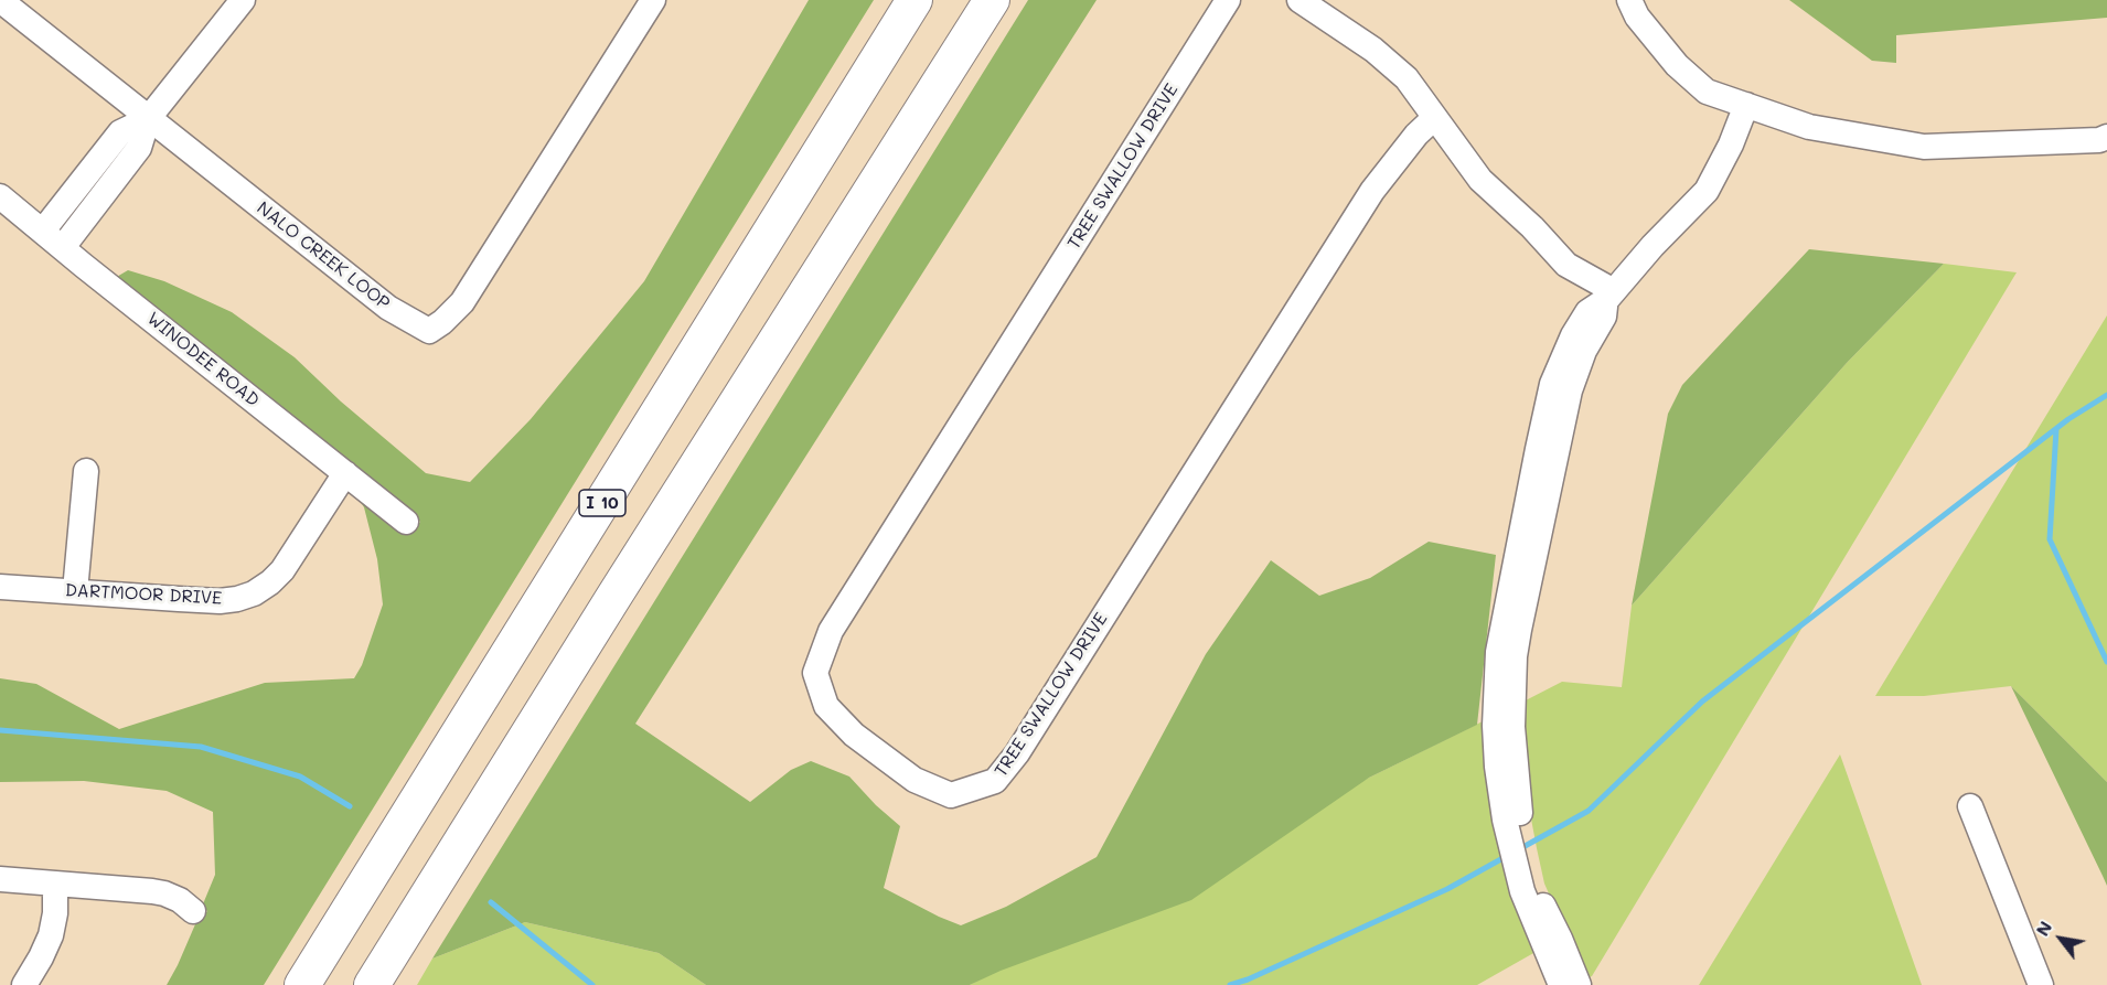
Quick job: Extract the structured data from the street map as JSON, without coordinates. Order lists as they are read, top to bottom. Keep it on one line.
{"streets":{"highway":["I 10"],"street":["TREE SWALLOW DRIVE","NALO CREEK LOOP","WINODEE ROAD","DARTMOOR DRIVE"]},"crossings":[["WINODEE ROAD","DARTMOOR DRIVE"]],"north":"top left"}
